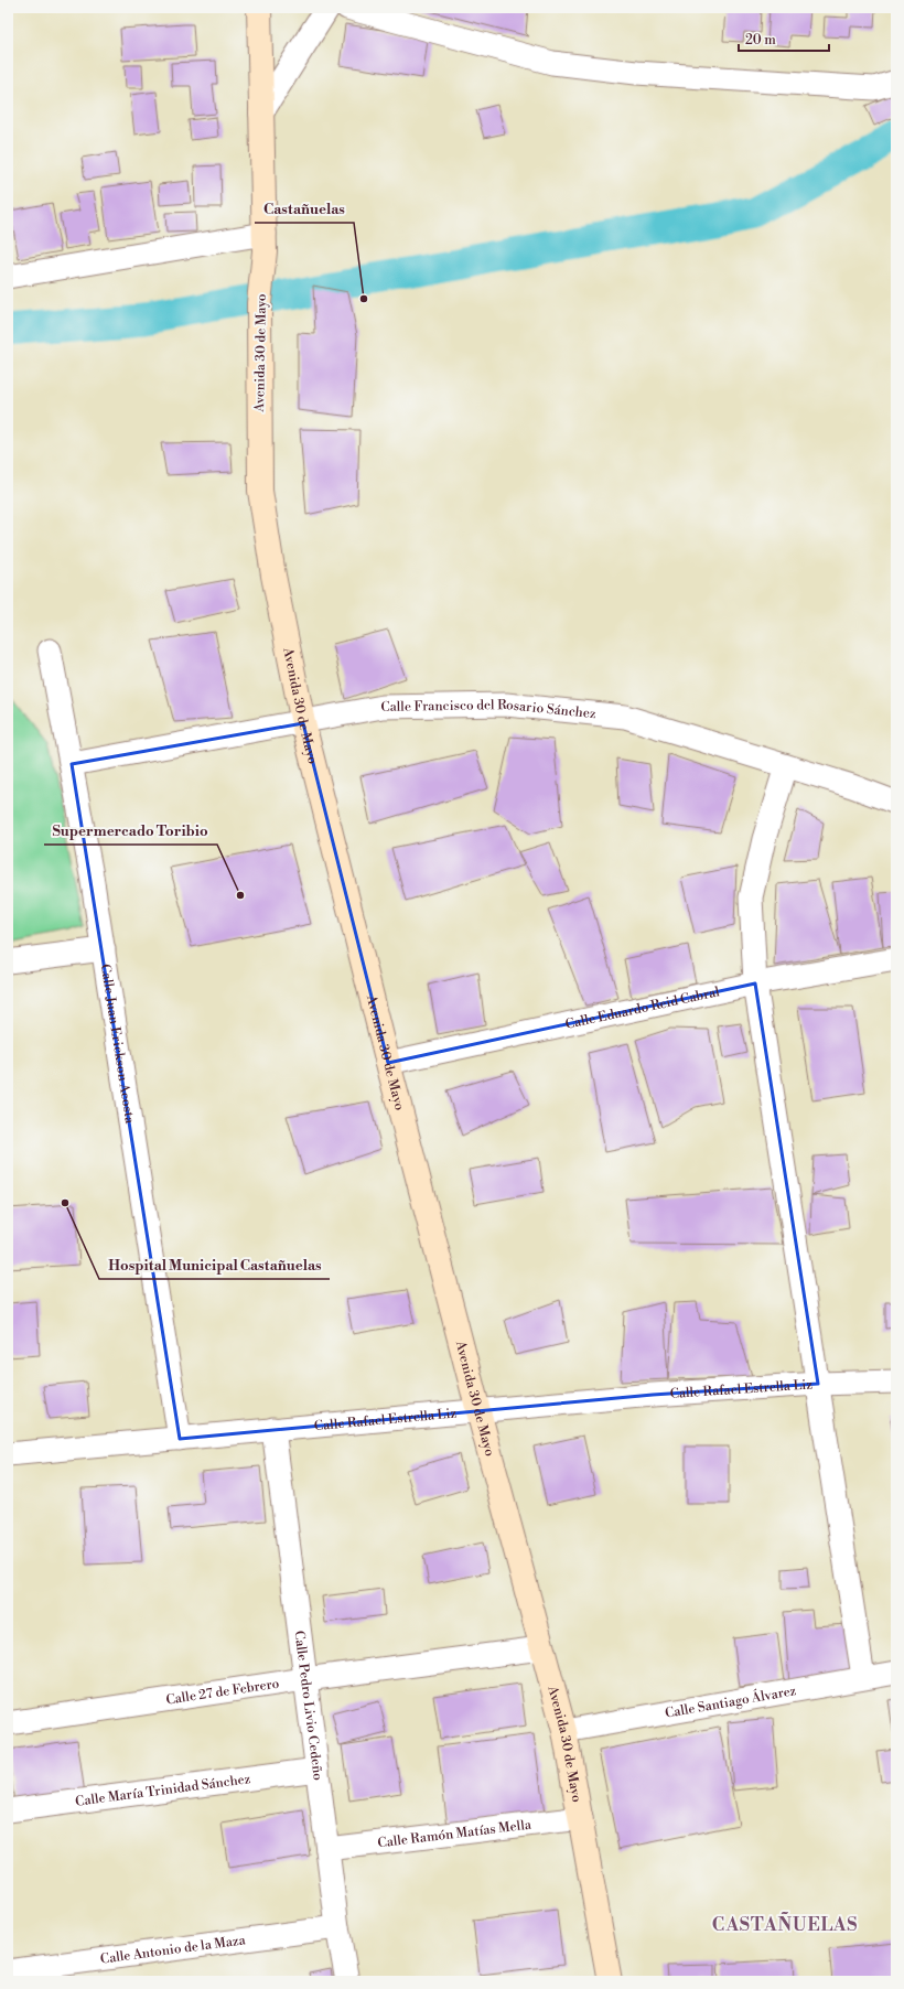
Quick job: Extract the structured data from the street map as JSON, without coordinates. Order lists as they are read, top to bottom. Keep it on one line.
{"streets":{"main road":["Avenida 30 de Mayo"],"street":["Calle Francisco del Rosario Sánchez","Calle Eduardo Reid Cabral","Calle Juan Erickson Acosta","Calle Rafael Estrella Liz","Calle 27 de Febrero","Calle Santiago Álvarez","Calle Pedro Livio Cedeño","Calle María Trinidad Sánchez","Calle Ramón Matías Mella","Calle Antonio de la Maza"]},"crossings":[["Avenida 30 de Mayo","Calle Francisco del Rosario Sánchez"],["Avenida 30 de Mayo","Calle Eduardo Reid Cabral"],["Avenida 30 de Mayo","Calle Rafael Estrella Liz"],["Avenida 30 de Mayo","Calle 27 de Febrero"],["Avenida 30 de Mayo","Calle Santiago Álvarez"],["Avenida 30 de Mayo","Calle Ramón Matías Mella"],["Calle Francisco del Rosario Sánchez","Calle Juan Erickson Acosta"],["Calle Juan Erickson Acosta","Calle Rafael Estrella Liz"],["Calle Rafael Estrella Liz","Calle Pedro Livio Cedeño"],["Calle 27 de Febrero","Calle Pedro Livio Cedeño"],["Calle Pedro Livio Cedeño","Calle María Trinidad Sánchez"],["Calle Pedro Livio Cedeño","Calle Ramón Matías Mella"],["Calle Pedro Livio Cedeño","Calle Antonio de la Maza"]],"districts":["CASTAÑUELAS"],"places":["Castañuelas","Supermercado Toribio","Hospital Municipal Castañuelas"],"scale_bar":"20 m"}
